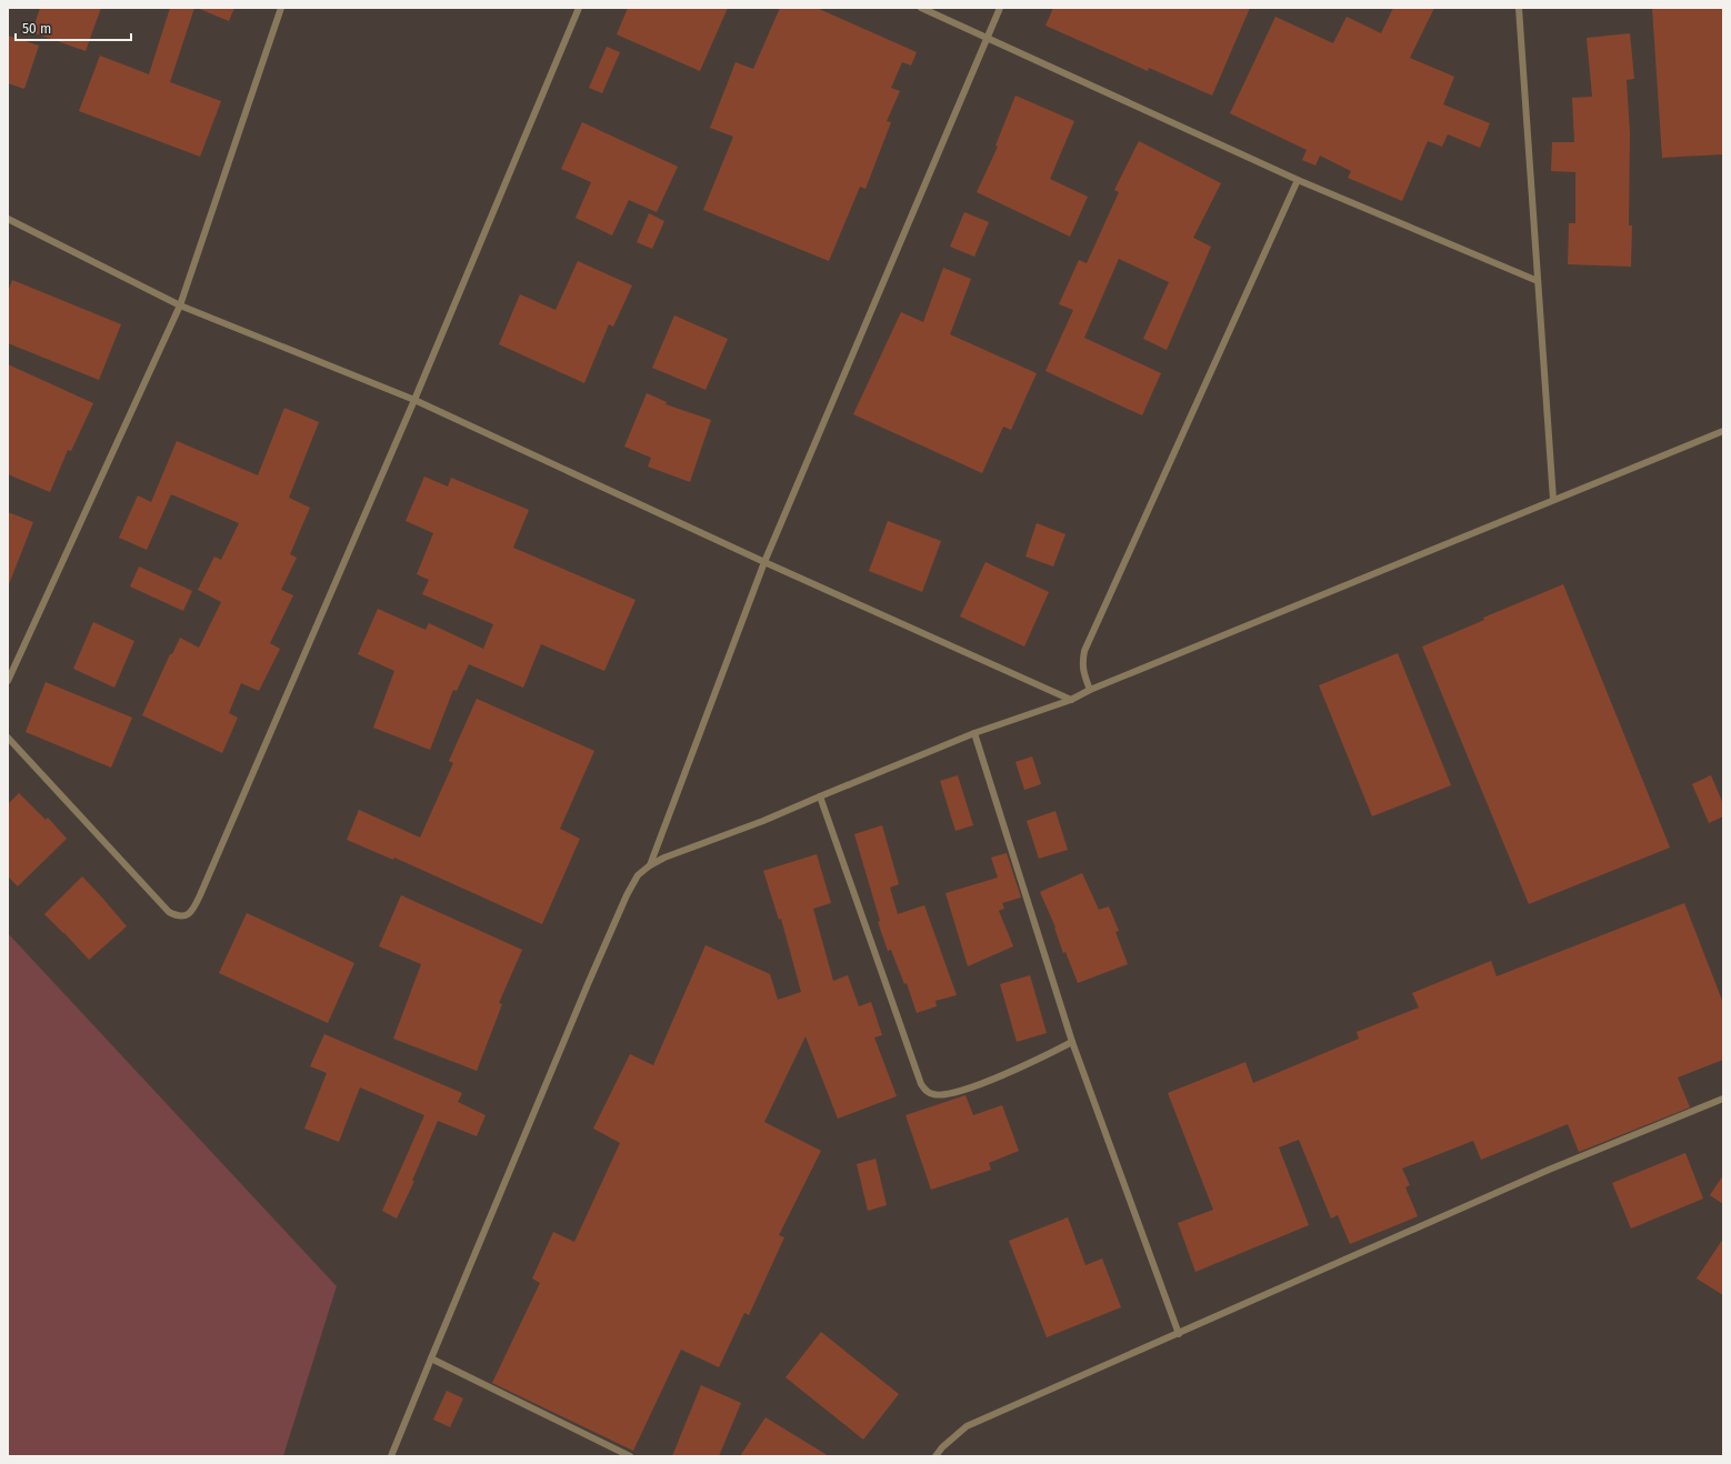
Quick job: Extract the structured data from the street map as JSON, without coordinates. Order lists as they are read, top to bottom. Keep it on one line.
{"scale_bar":"50 m"}
